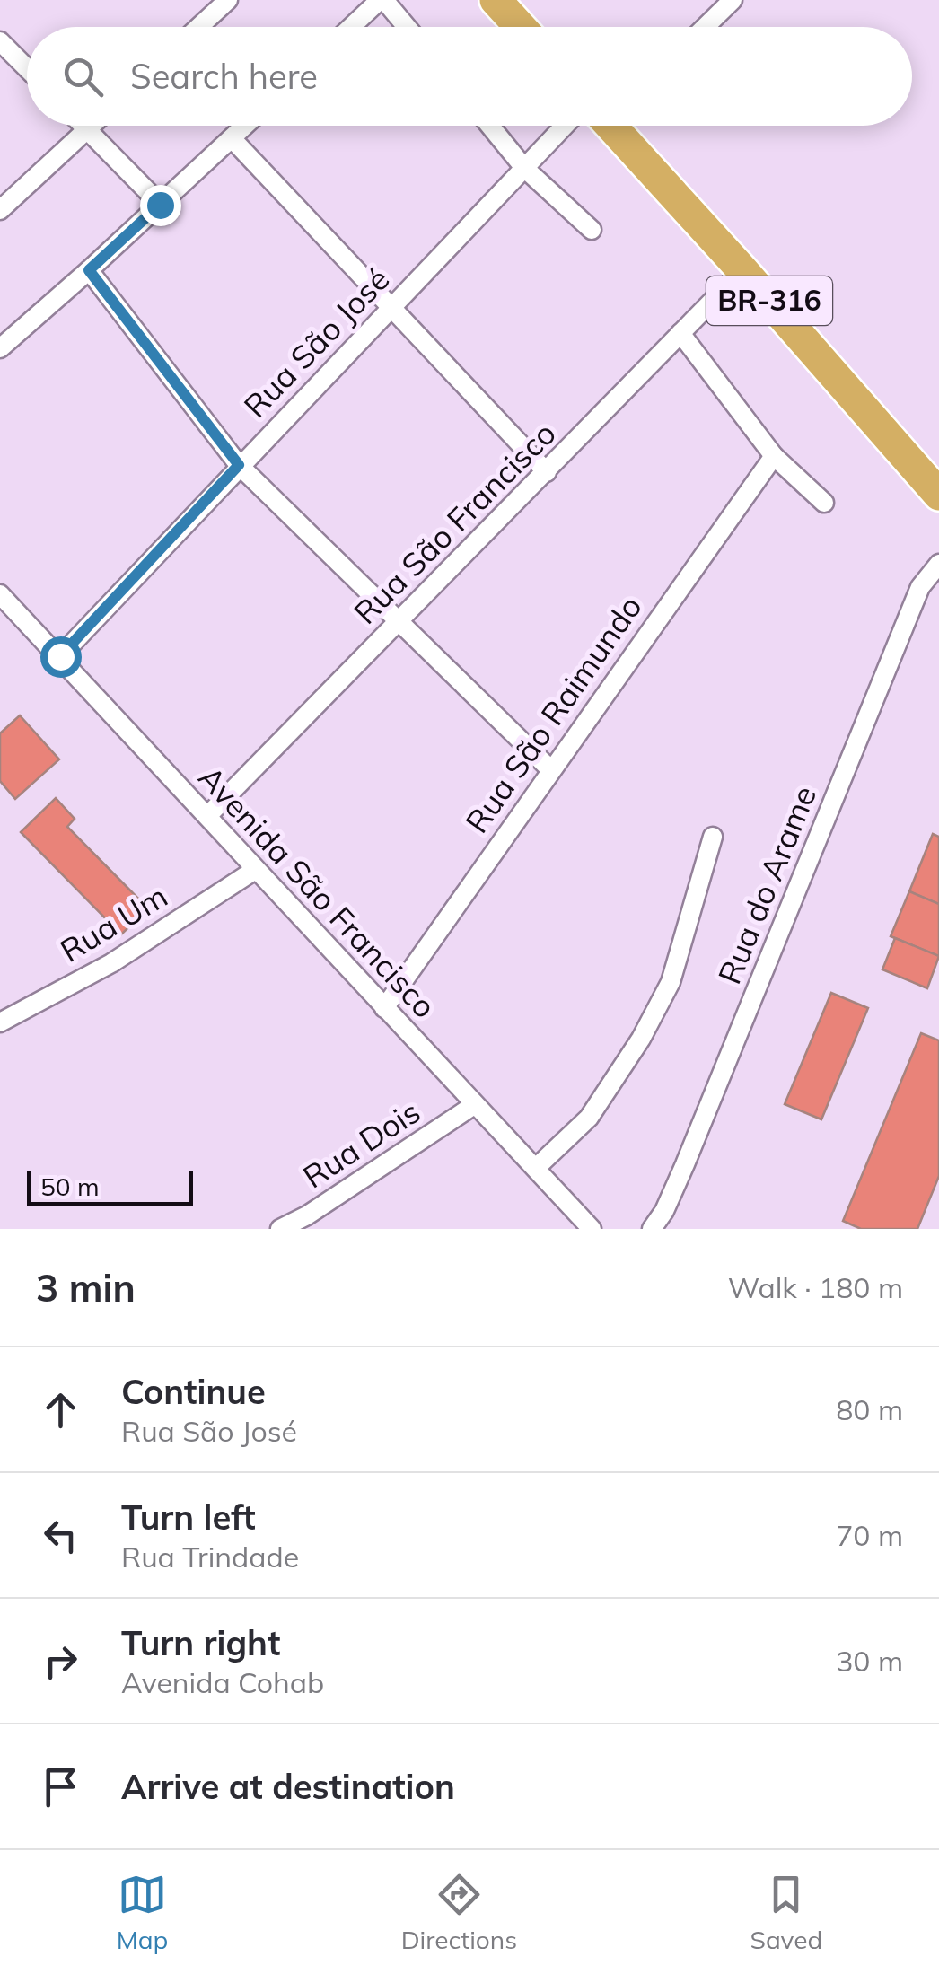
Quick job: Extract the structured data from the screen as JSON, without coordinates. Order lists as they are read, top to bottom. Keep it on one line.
{"streets":{"highway":["BR-316"],"street":["Rua São José","Rua São Francisco","Rua São Raimundo","Rua do Arame","Avenida São Francisco","Rua Um","Rua Dois"]},"crossings":[["BR-316","Rua São Francisco"],["Rua São José","Avenida São Francisco"],["Rua São Francisco","Avenida São Francisco"],["Rua São Raimundo","Avenida São Francisco"],["Avenida São Francisco","Rua Um"],["Avenida São Francisco","Rua Dois"]],"scale_bar":"50 m","page":{"search":"Search here","scale":"50 m","heading":["3 min","Walk · 180 m"],"list":[["Continue","Rua São José","80 m"],["Turn left","Rua Trindade","70 m"],["Turn right","Avenida Cohab","30 m"],"Arrive at destination"],"nav":["Map","Directions","Saved"]}}
